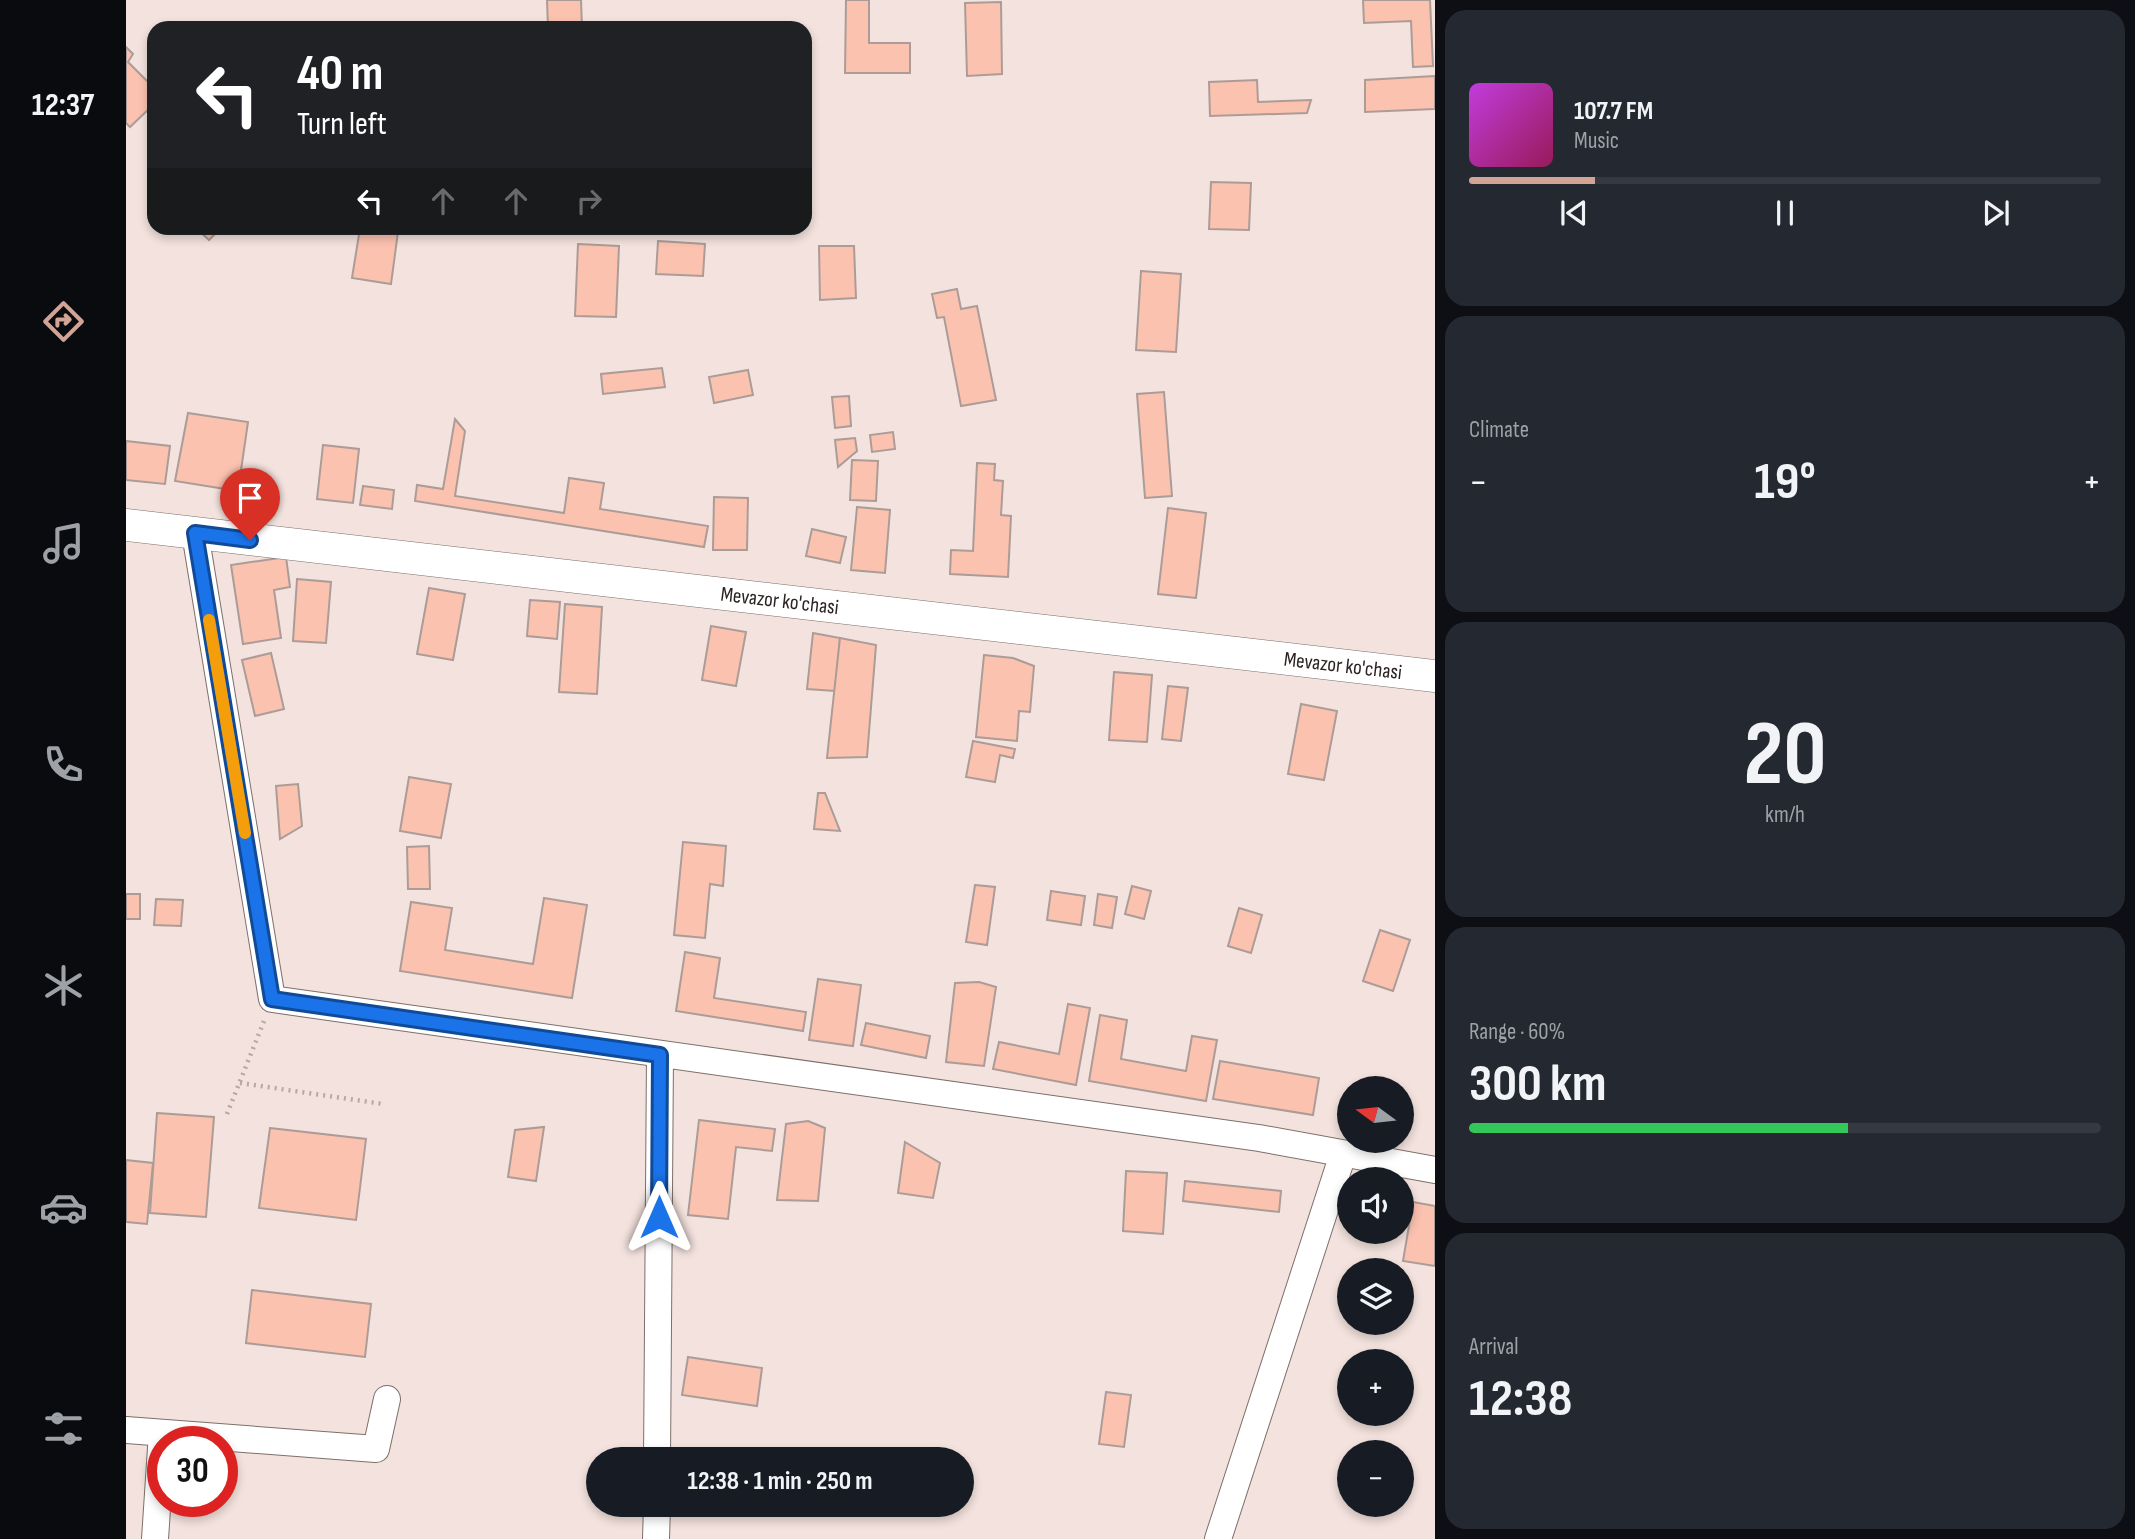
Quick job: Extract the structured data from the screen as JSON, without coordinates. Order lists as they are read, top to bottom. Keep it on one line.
{"streets":{"street":["Mevazor ko'chasi"]},"north":"left","page":{"tabs":"12:37","turn":["40 m","Turn left"],"song":["107.7 FM","Music"],"tile":["Climate",["20","km/h"],["Range · 60%","300 km"],["Arrival","12:38"]],"heat":["−","19°","+"],"map_buttons":["+","−"],"limit":"30","trip":"12:38 · 1 min · 250 m"}}
